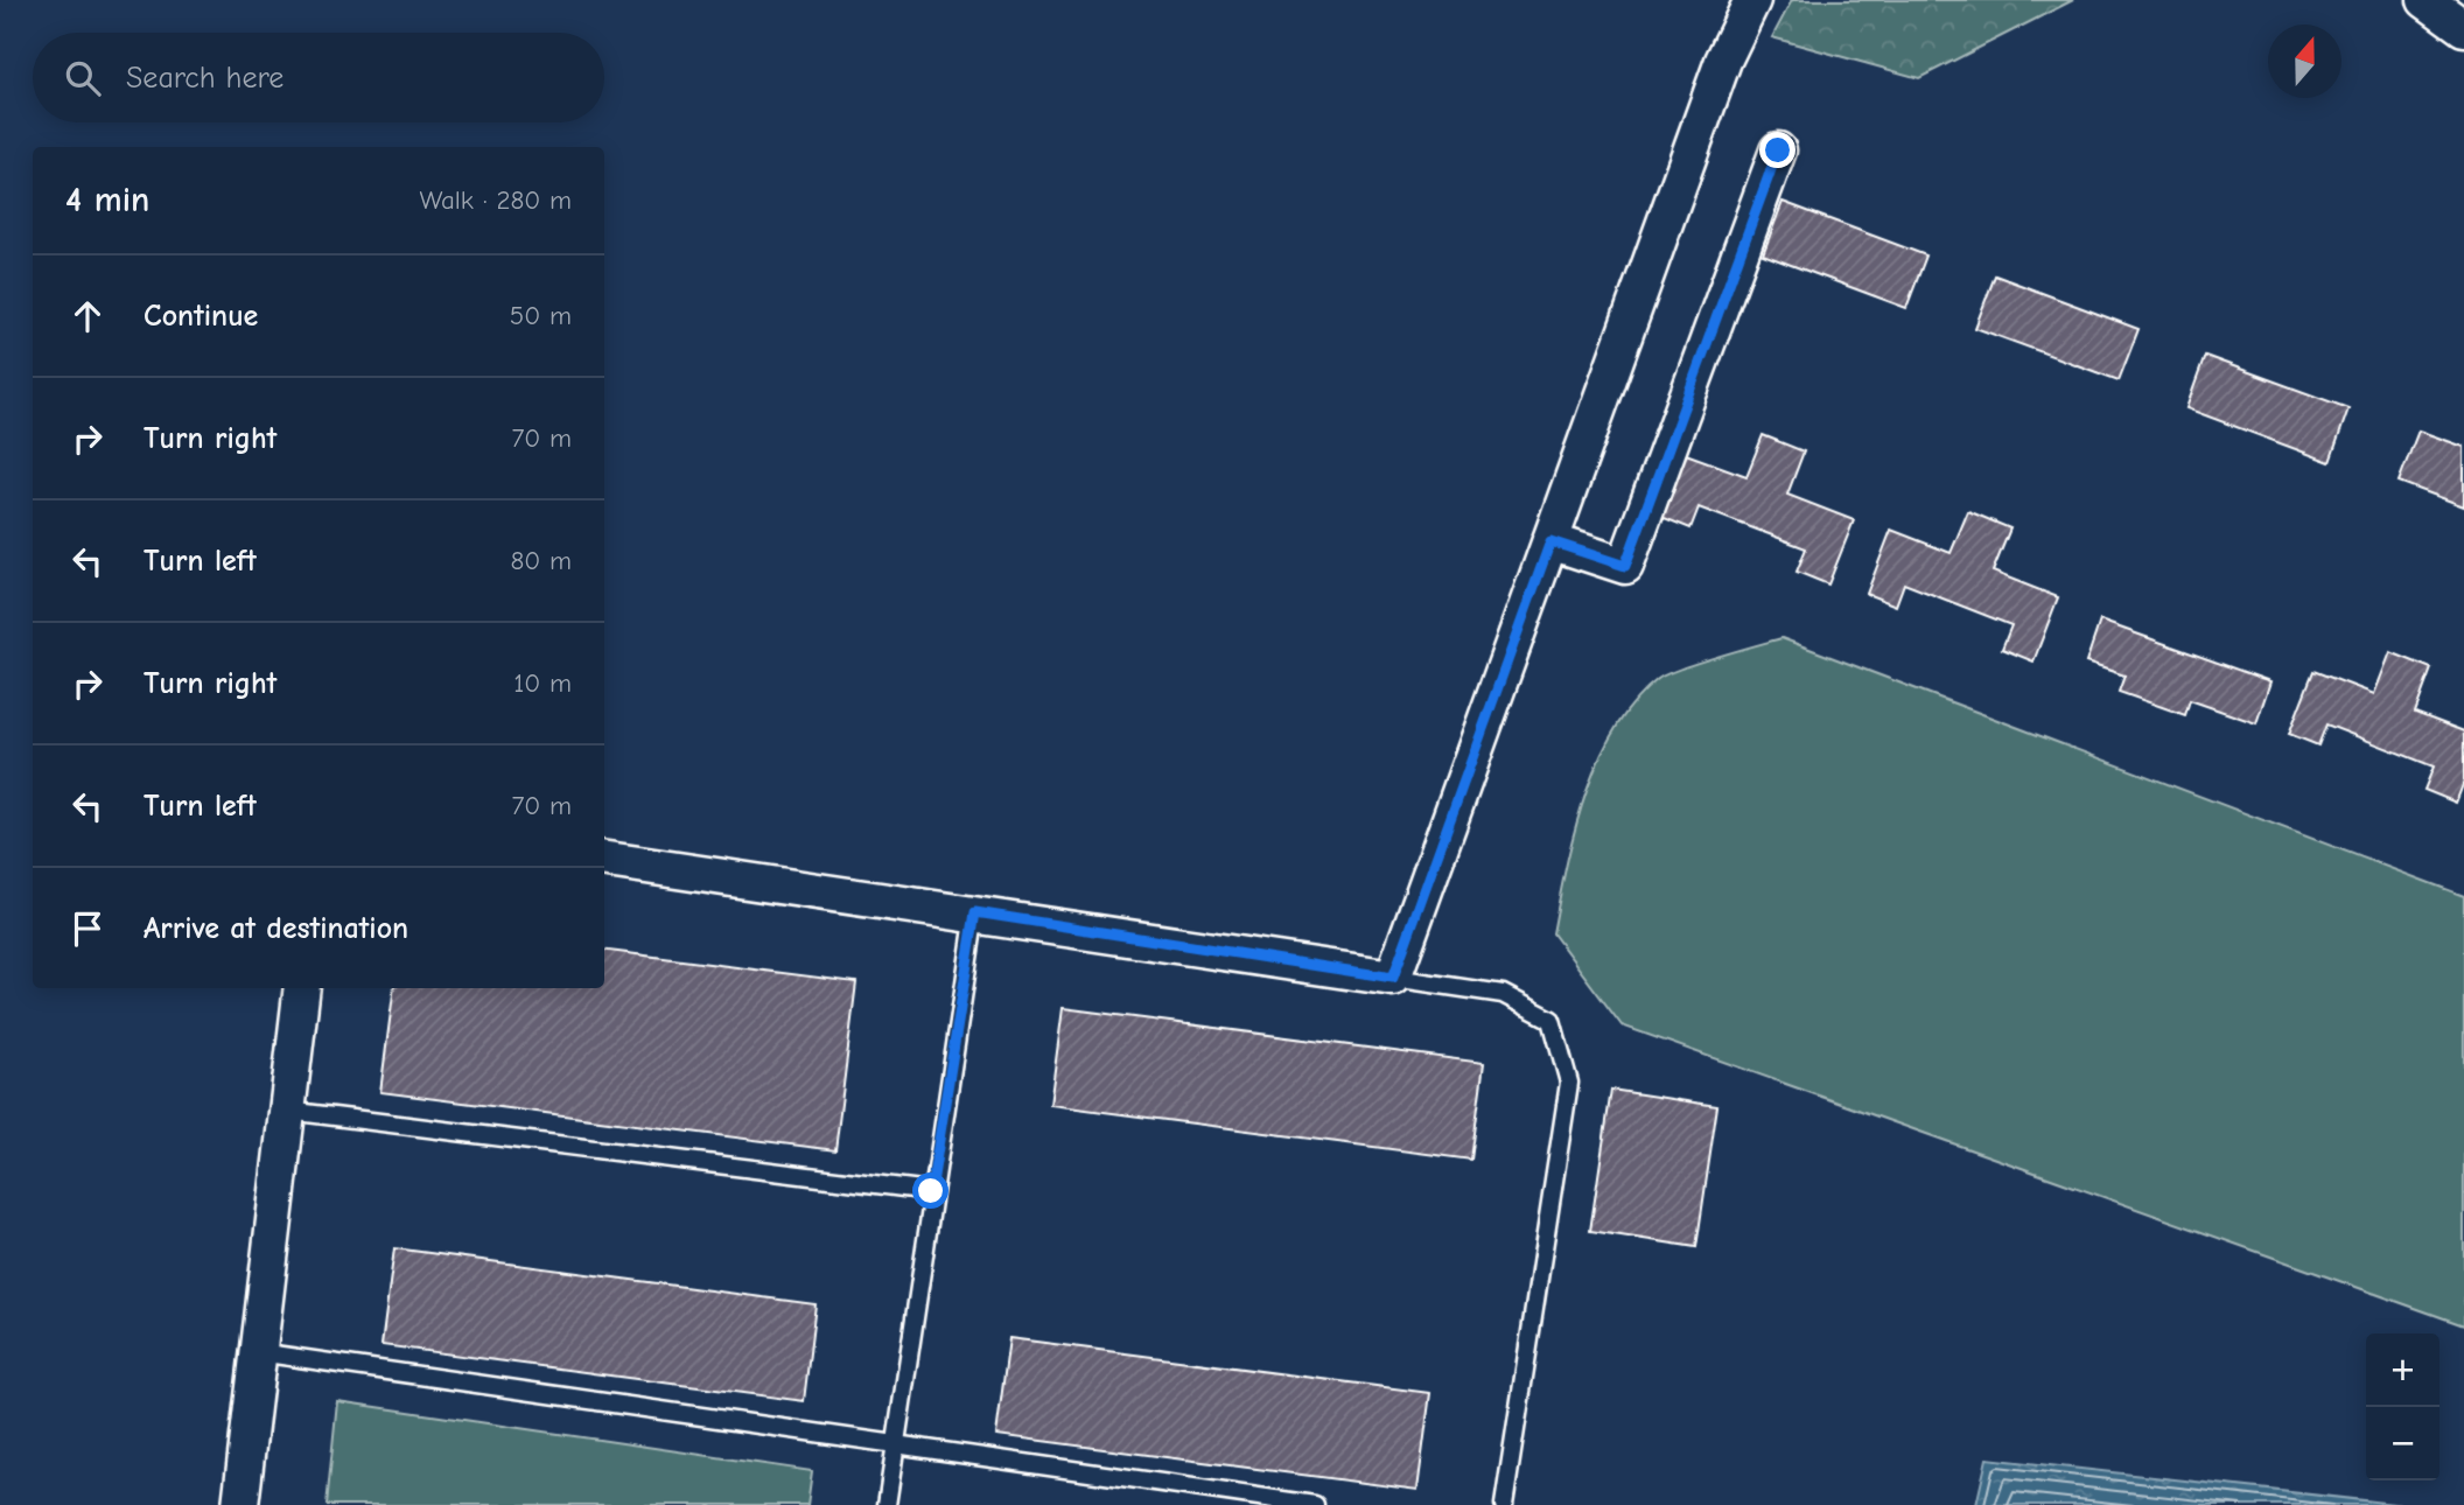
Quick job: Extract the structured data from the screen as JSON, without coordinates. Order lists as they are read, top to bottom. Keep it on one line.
{"north":"top","page":{"search":"Search here","heading":["4 min","Walk · 280 m"],"list":[["Continue","50 m"],["Turn right","70 m"],["Turn left","80 m"],["Turn right","10 m"],["Turn left","70 m"],"Arrive at destination"],"map_buttons":["+","−"]}}
